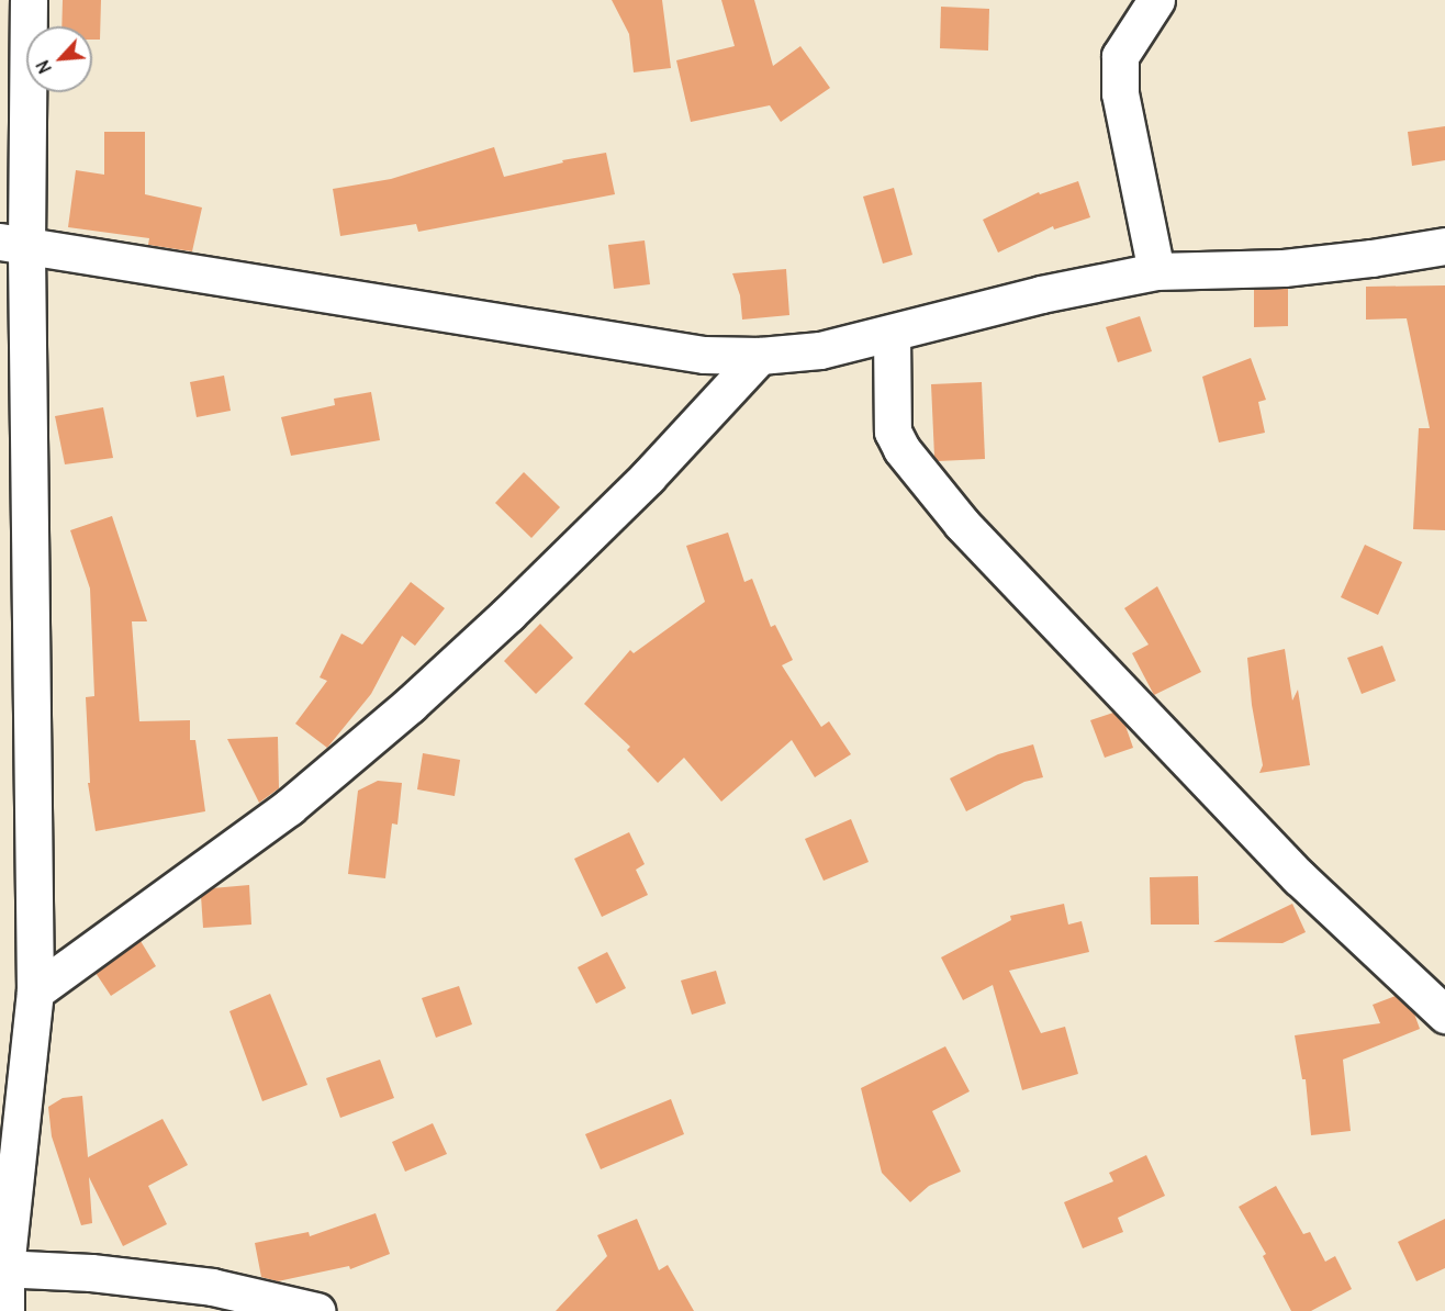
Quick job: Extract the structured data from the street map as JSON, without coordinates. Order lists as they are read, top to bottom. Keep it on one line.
{"north":"bottom left"}
